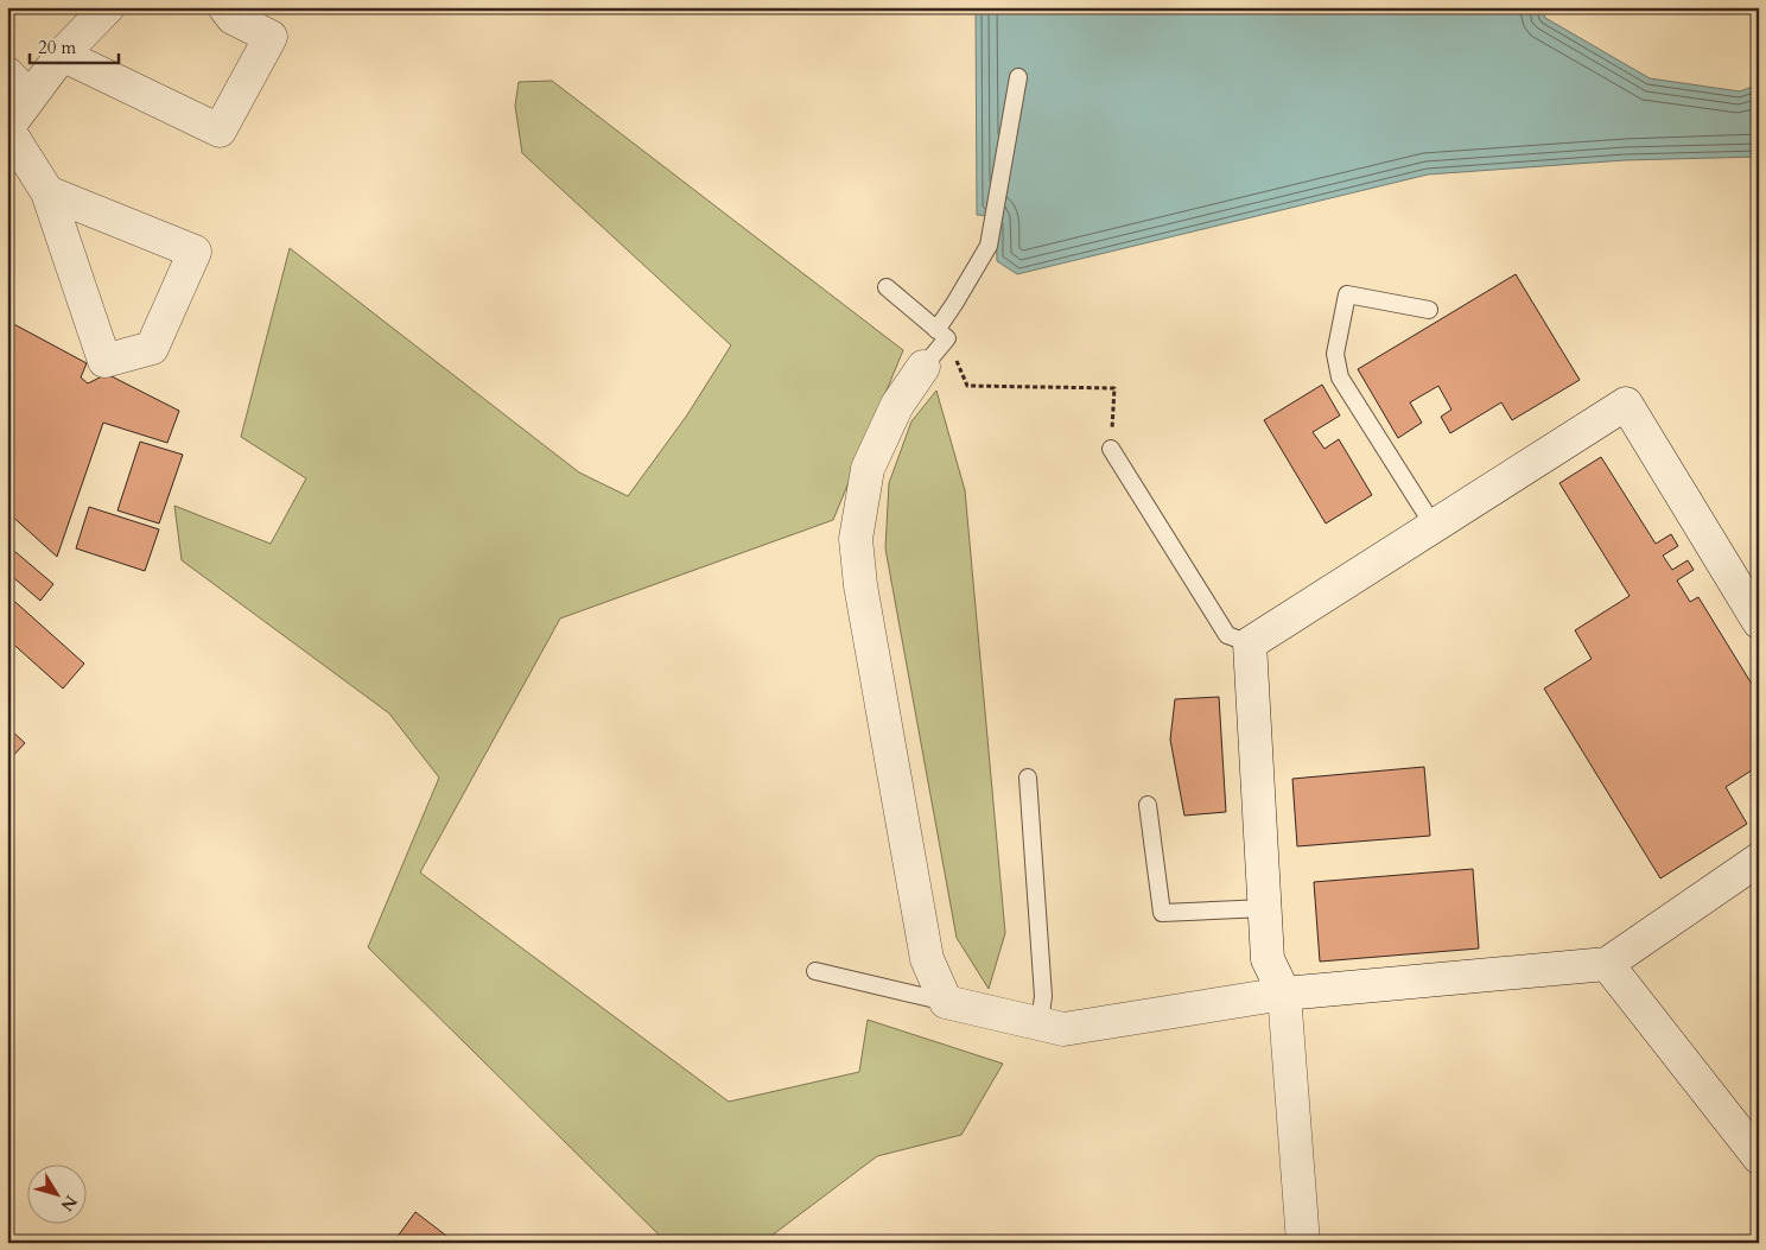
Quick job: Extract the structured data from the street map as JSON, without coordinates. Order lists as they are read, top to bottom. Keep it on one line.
{"scale_bar":"20 m","north":"bottom right"}
